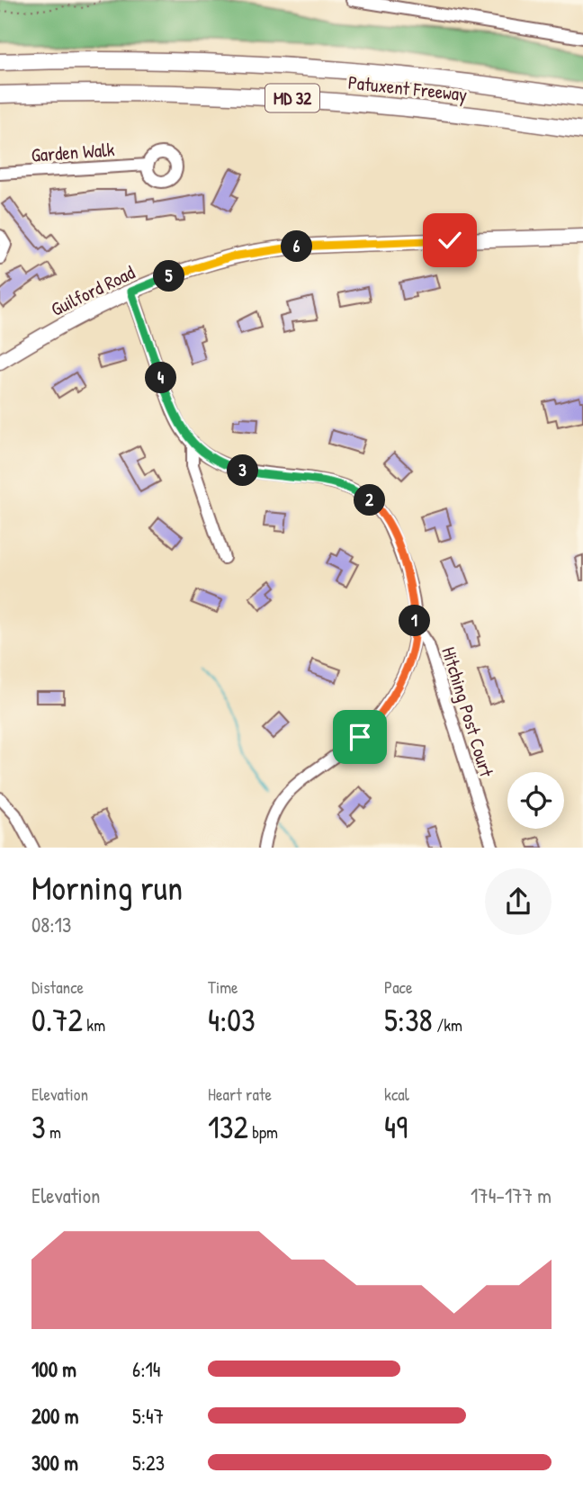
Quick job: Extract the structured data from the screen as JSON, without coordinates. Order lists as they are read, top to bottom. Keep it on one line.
{"streets":{"highway":["Patuxent Freeway","MD 32"],"main road":["Guilford Road"],"street":["Garden Walk","Hitching Post Court"]},"page":{"pins":["6","5","4","3","2","1"],"heading":["Morning run","08:13"],"stats":[["Distance","0.72 km"],["Time","4:03"],["Pace","5:38 /km"],["Elevation","3 m"],["Heart rate","132 bpm"],["kcal","49"]],"chart":["Elevation","174–177 m"],"list":[{"name":"100 m","note":"6:14"},{"name":"200 m","note":"5:47"},{"name":"300 m","note":"5:23"}]}}
